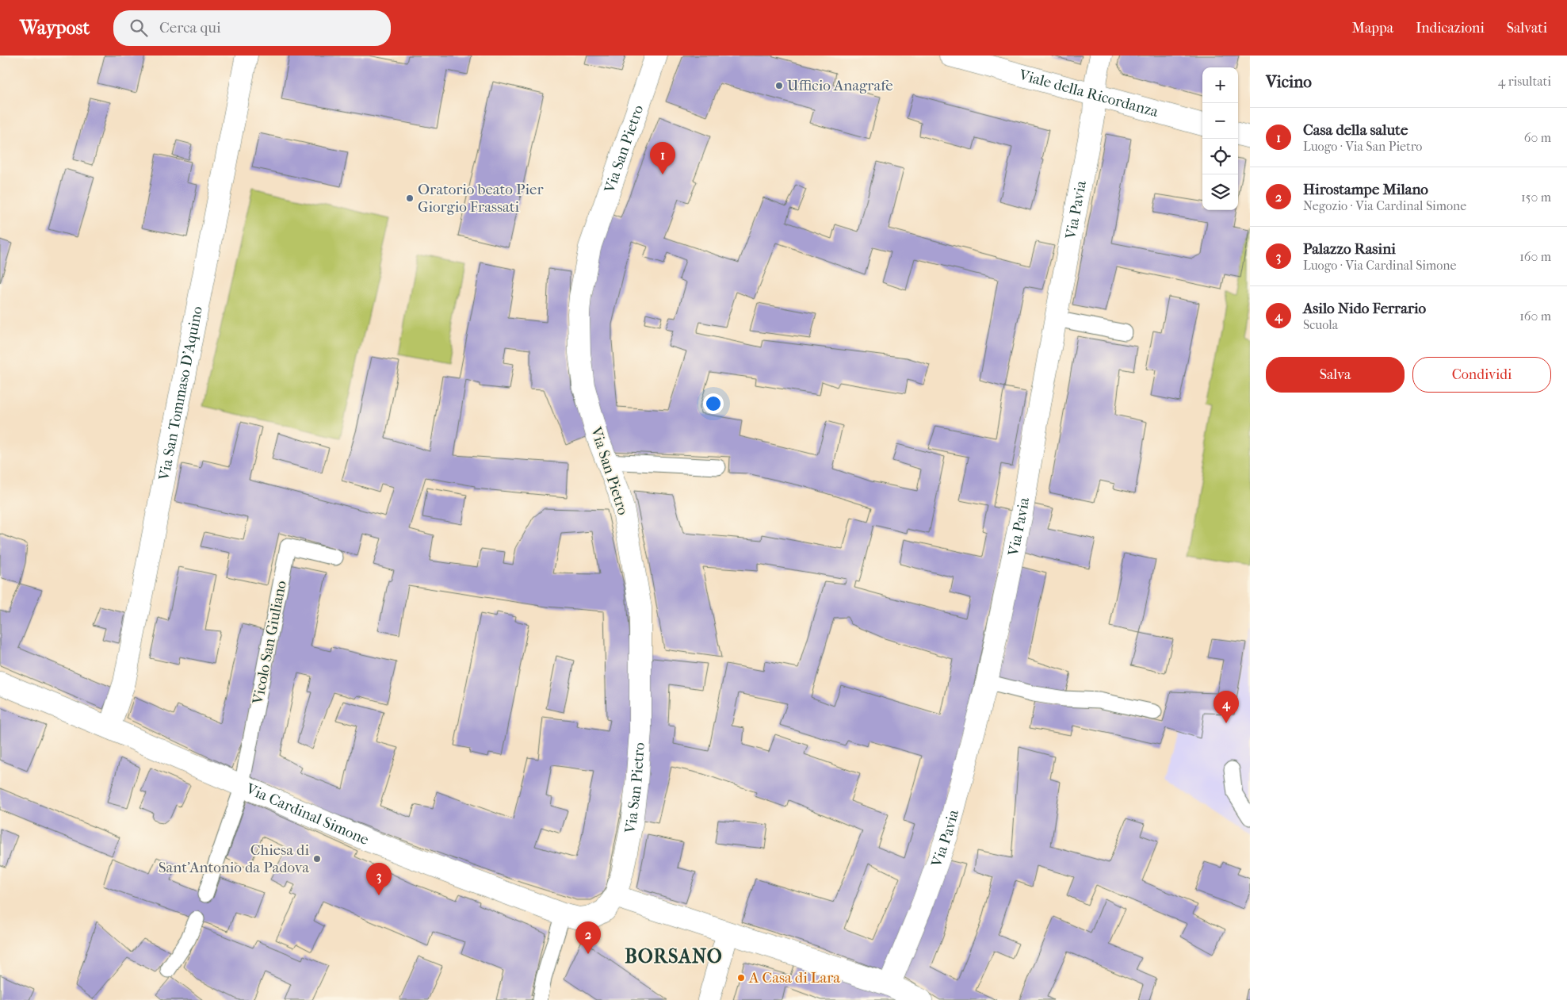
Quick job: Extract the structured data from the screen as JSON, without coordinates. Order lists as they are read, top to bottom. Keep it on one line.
{"streets":{"street":["Viale della Ricordanza","Via San Pietro","Via Pavia","Via San Tommaso D'Aquino","Via Cardinal Simone"],"lane":["Vicolo San Giuliano"]},"crossings":[["Viale della Ricordanza","Via Pavia"],["Via San Pietro","Via Cardinal Simone"],["Via San Tommaso D'Aquino","Via Cardinal Simone"],["Vicolo San Giuliano","Via Cardinal Simone"]],"districts":["BORSANO"],"places":["Ufficio Anagrafe","Oratorio beato Pier Giorgio Frassati","Chiesa di Sant'Antonio da Padova","A Casa di Lara"],"page":{"header":"Waypost","search":"Cerca qui","nav":["Mappa","Indicazioni","Salvati"],"heading":["Vicino","4 risultati"],"map_buttons":["+","−"],"list":[{"mark":"1","name":"Casa della salute","note":"Luogo · Via San Pietro","value":"60 m"},{"mark":"2","name":"Hirostampe Milano","note":"Negozio · Via Cardinal Simone","value":"150 m"},{"mark":"3","name":"Palazzo Rasini","note":"Luogo · Via Cardinal Simone","value":"160 m"},{"mark":"4","name":"Asilo Nido Ferrario","note":"Scuola","value":"160 m"}],"pins":["1","4","3","2"],"buttons":["Salva","Condividi"]}}
